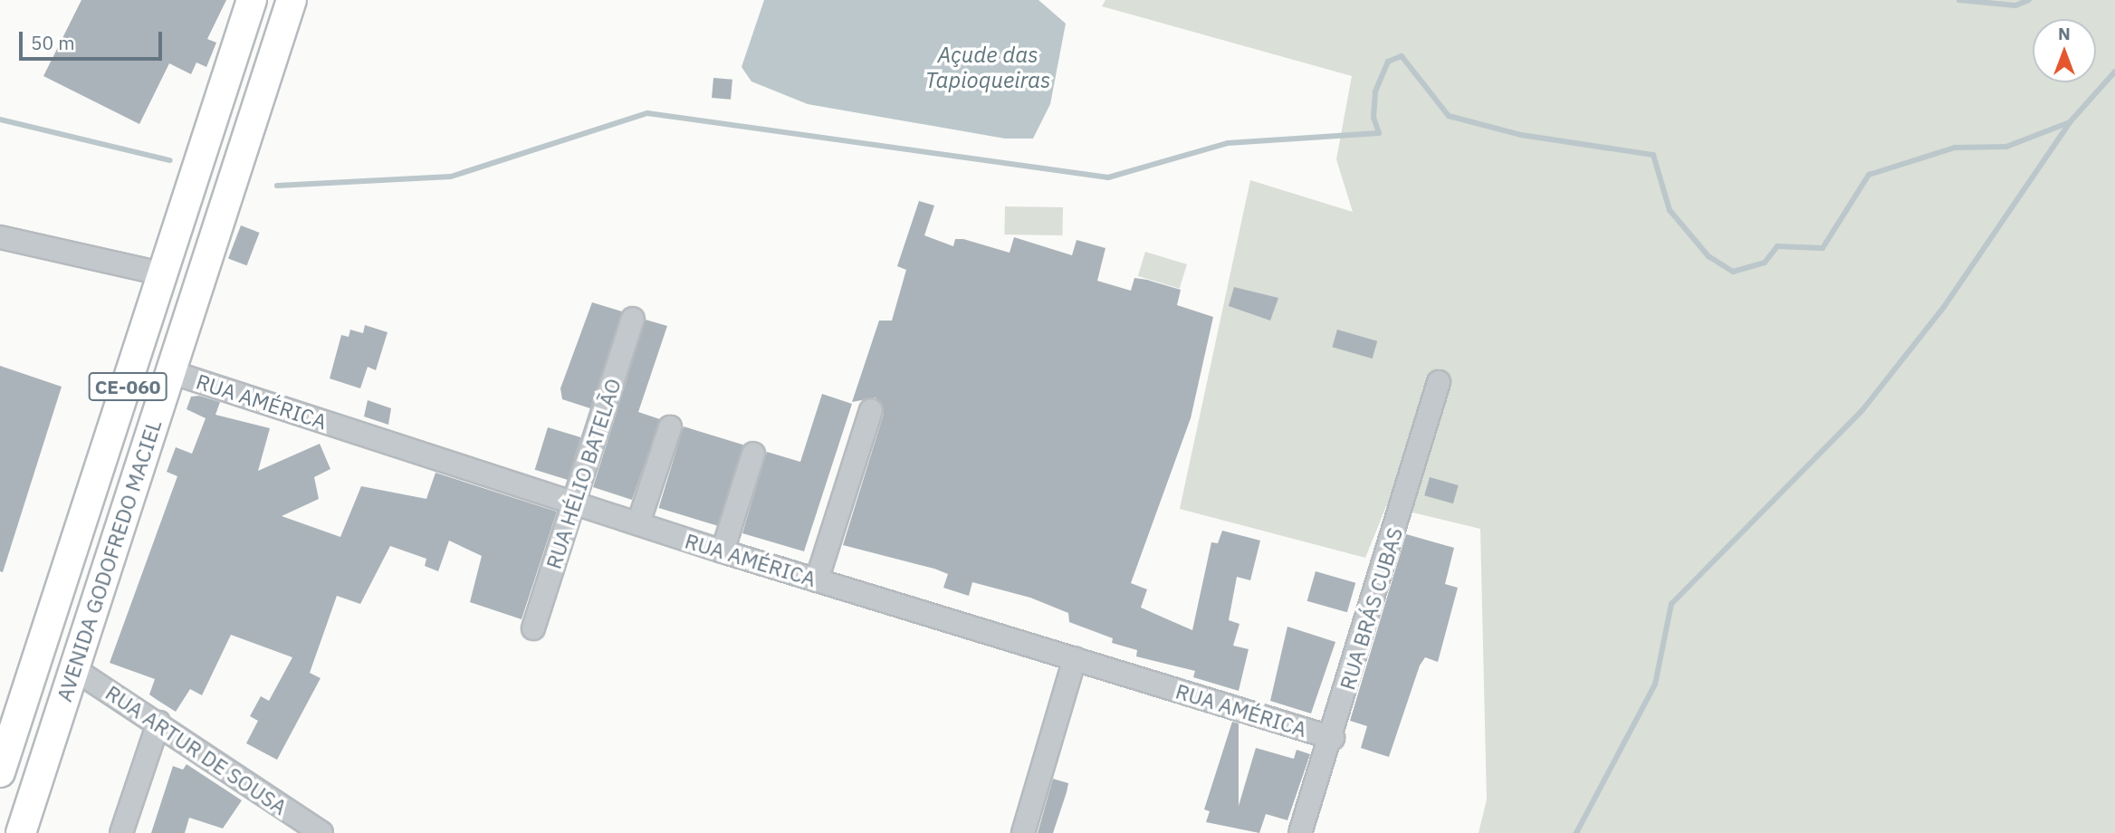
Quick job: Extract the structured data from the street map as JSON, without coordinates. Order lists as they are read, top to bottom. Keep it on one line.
{"streets":{"main road":["CE-060","AVENIDA GODOFREDO MACIEL"],"street":["RUA AMÉRICA","RUA HÉLIO BATELÃO","RUA BRÁS CUBAS","RUA ARTUR DE SOUSA"]},"crossings":[["RUA AMÉRICA","RUA HÉLIO BATELÃO"],["RUA AMÉRICA","AVENIDA GODOFREDO MACIEL"],["RUA AMÉRICA","RUA BRÁS CUBAS"],["AVENIDA GODOFREDO MACIEL","RUA ARTUR DE SOUSA"]],"water":["Açude das Tapioqueiras"],"scale_bar":"50 m","north":"top"}
